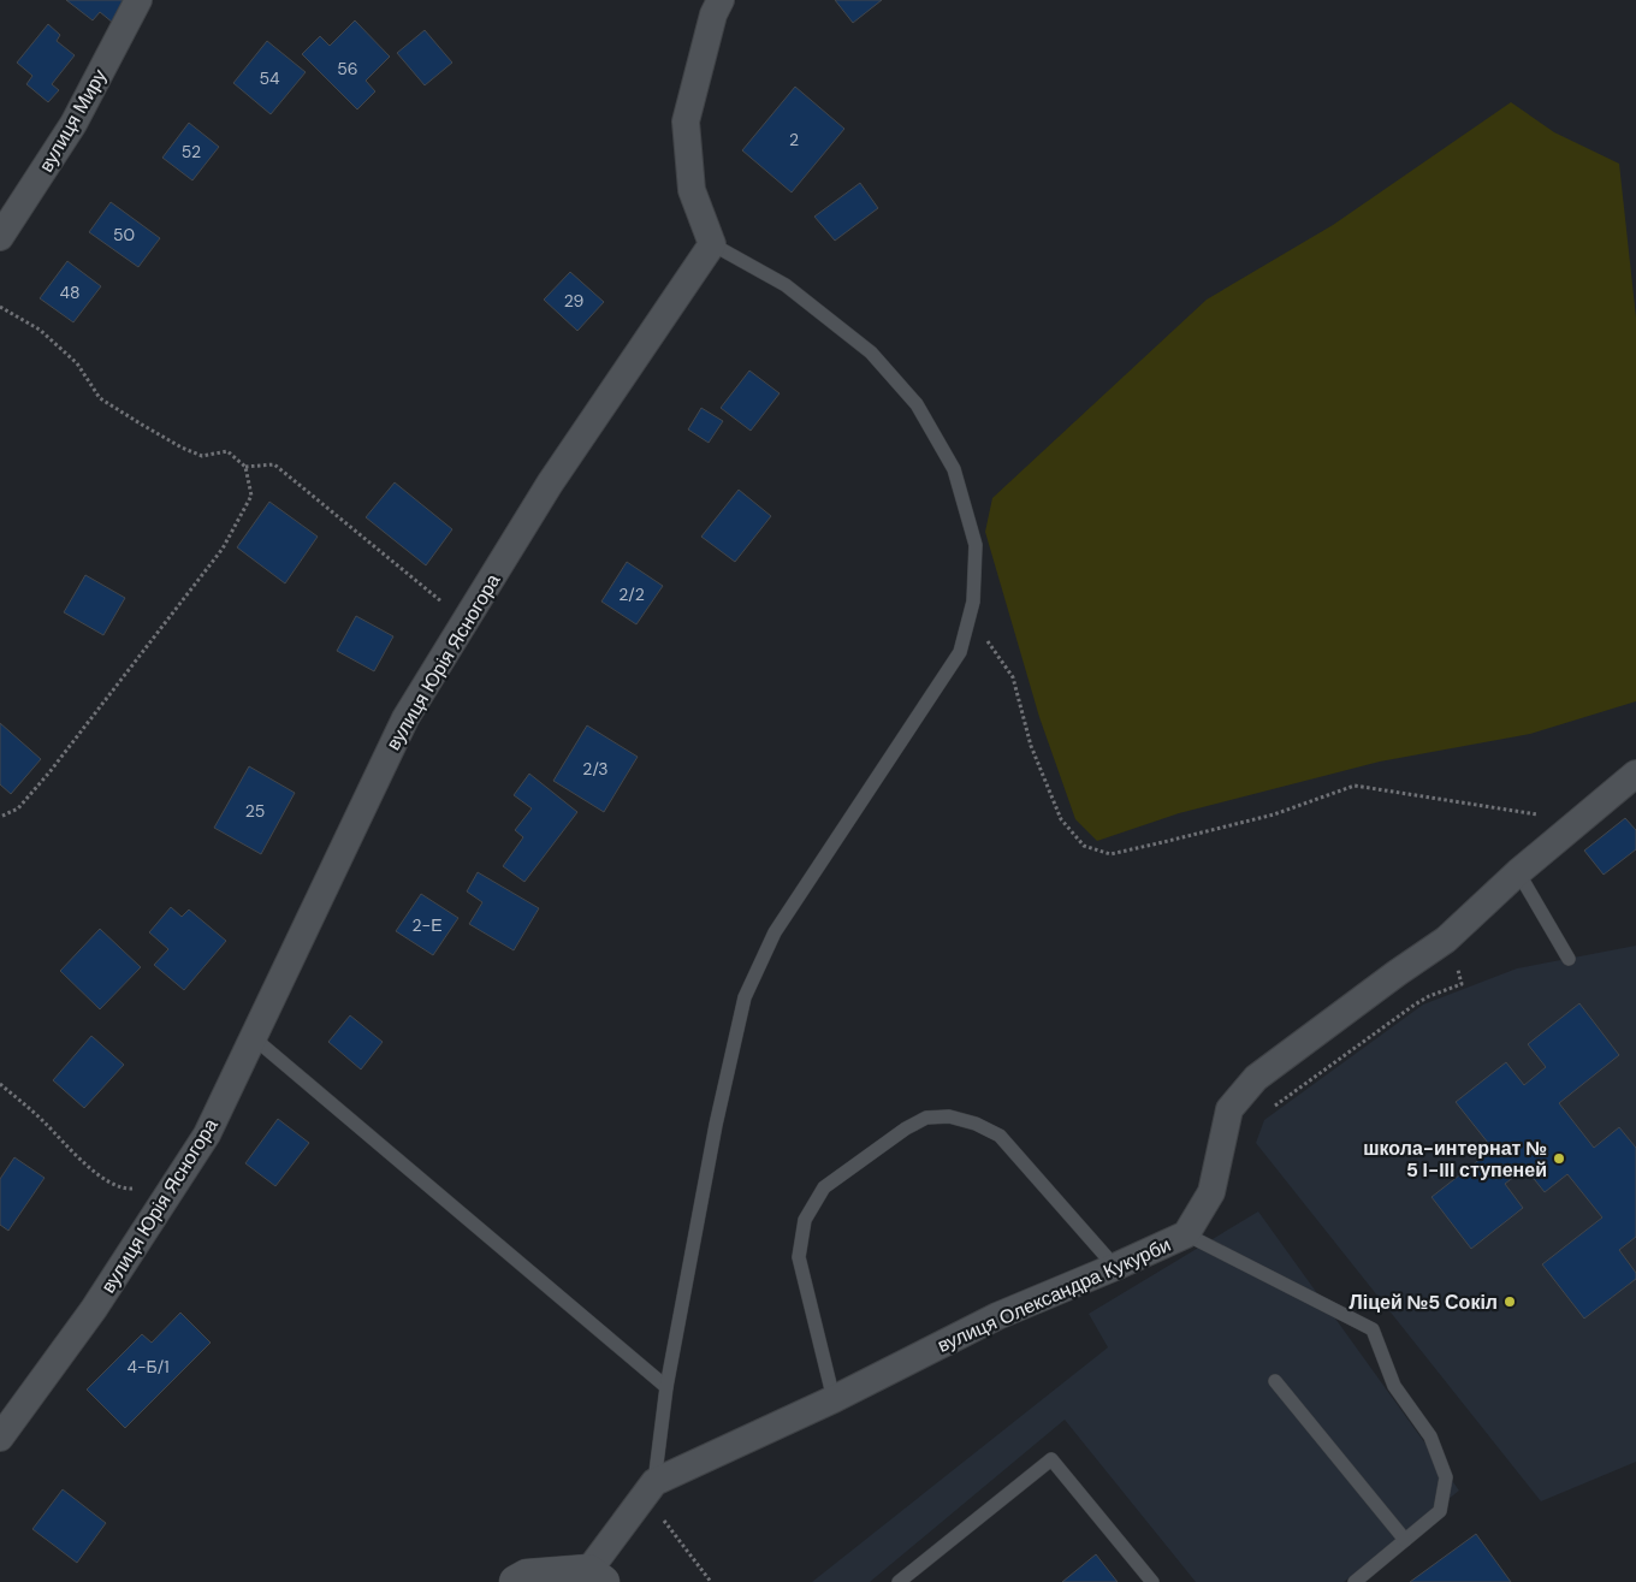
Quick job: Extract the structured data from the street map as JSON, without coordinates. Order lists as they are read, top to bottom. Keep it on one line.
{"streets":{"street":["вулиця Миру","вулиця Юрія Ясногора","вулиця Олександра Кукурби"]},"places":["школа-интернат № 5 I-III ступеней","Ліцей №5 Сокіл"],"house_numbers":["56","54","2","52","50","48","29","2/2","2/3","25","2-Е","4-Б/1"]}
